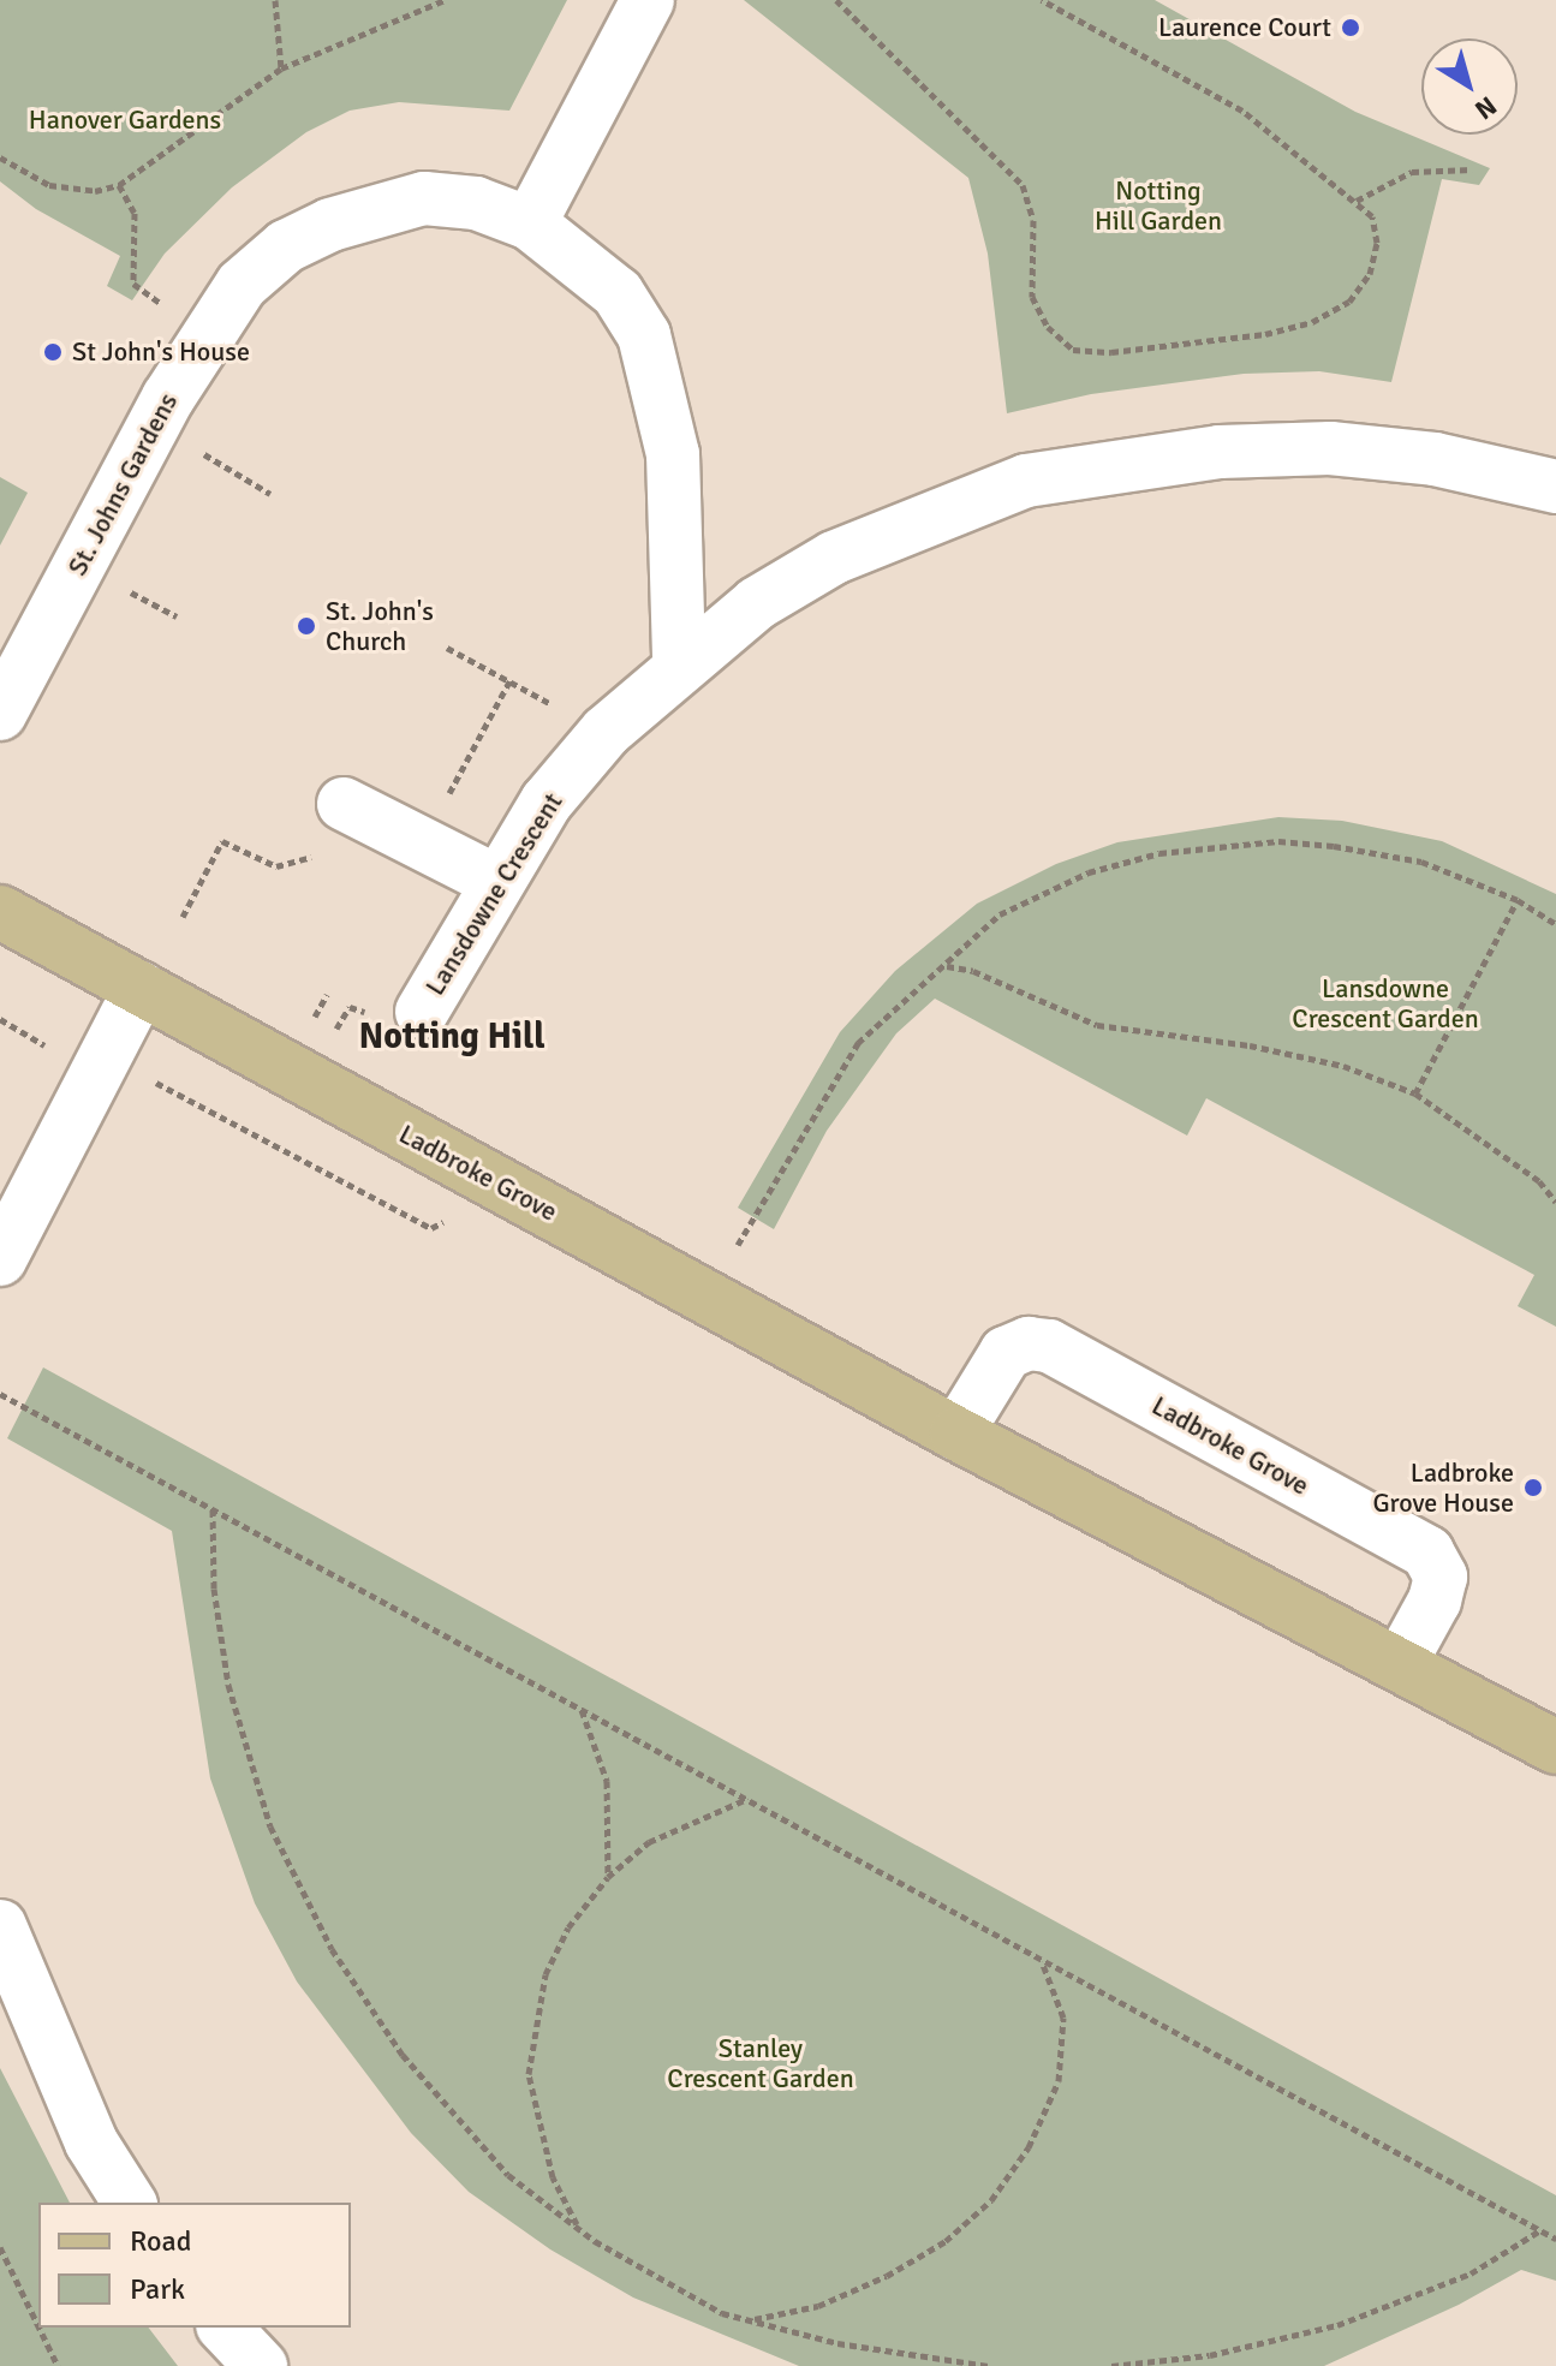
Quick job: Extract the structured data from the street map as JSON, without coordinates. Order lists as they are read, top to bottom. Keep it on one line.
{"streets":{"main road":["Ladbroke Grove"],"street":["St. Johns Gardens","Lansdowne Crescent"]},"crossings":[["St. Johns Gardens","Lansdowne Crescent"]],"districts":["Notting Hill"],"parks":["Hanover Gardens","Notting Hill Garden","Lansdowne Crescent Garden","Stanley Crescent Garden"],"places":["Laurence Court","St John's House","St. John's Church","Ladbroke Grove House"],"legend":["Road","Park"],"north":"bottom right"}
